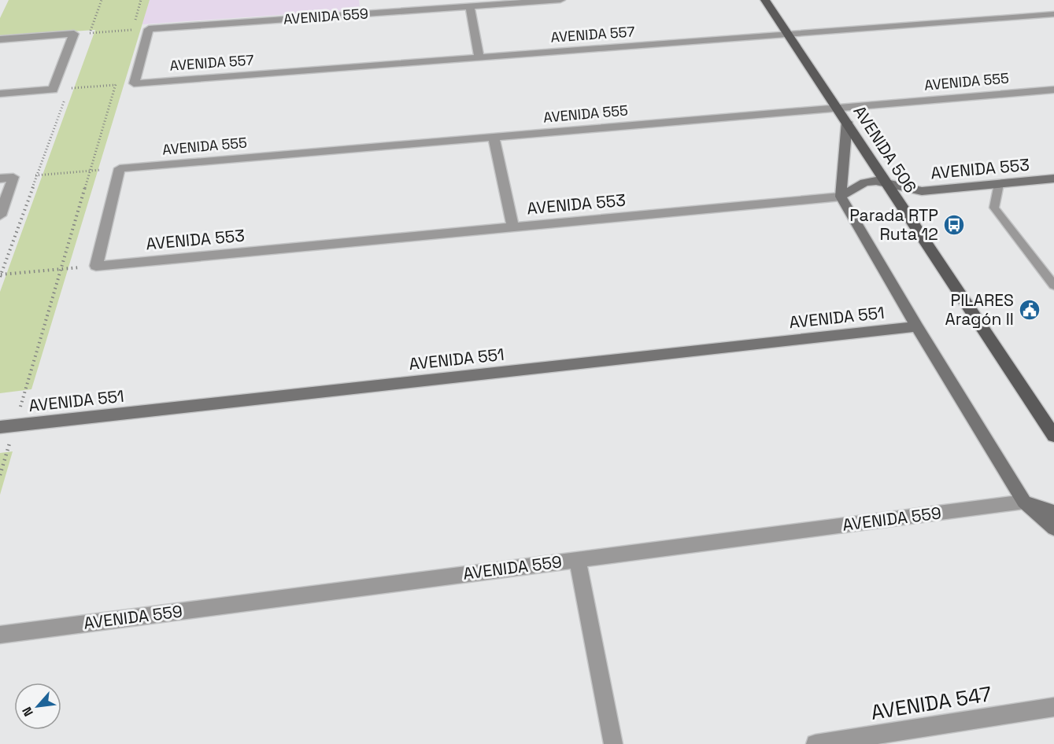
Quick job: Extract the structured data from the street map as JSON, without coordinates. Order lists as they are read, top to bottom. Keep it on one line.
{"streets":{"main road":["AVENIDA 506"],"street":["AVENIDA 559","AVENIDA 557","AVENIDA 555","AVENIDA 553","AVENIDA 551","AVENIDA 547"]},"crossings":[["AVENIDA 559","AVENIDA 557"],["AVENIDA 557","AVENIDA 506"],["AVENIDA 555","AVENIDA 506"],["AVENIDA 506","AVENIDA 553"]],"places":{"bus stop":["Parada RTP Ruta 12"],"public building":["PILARES Aragón II"]},"north":"bottom left"}
